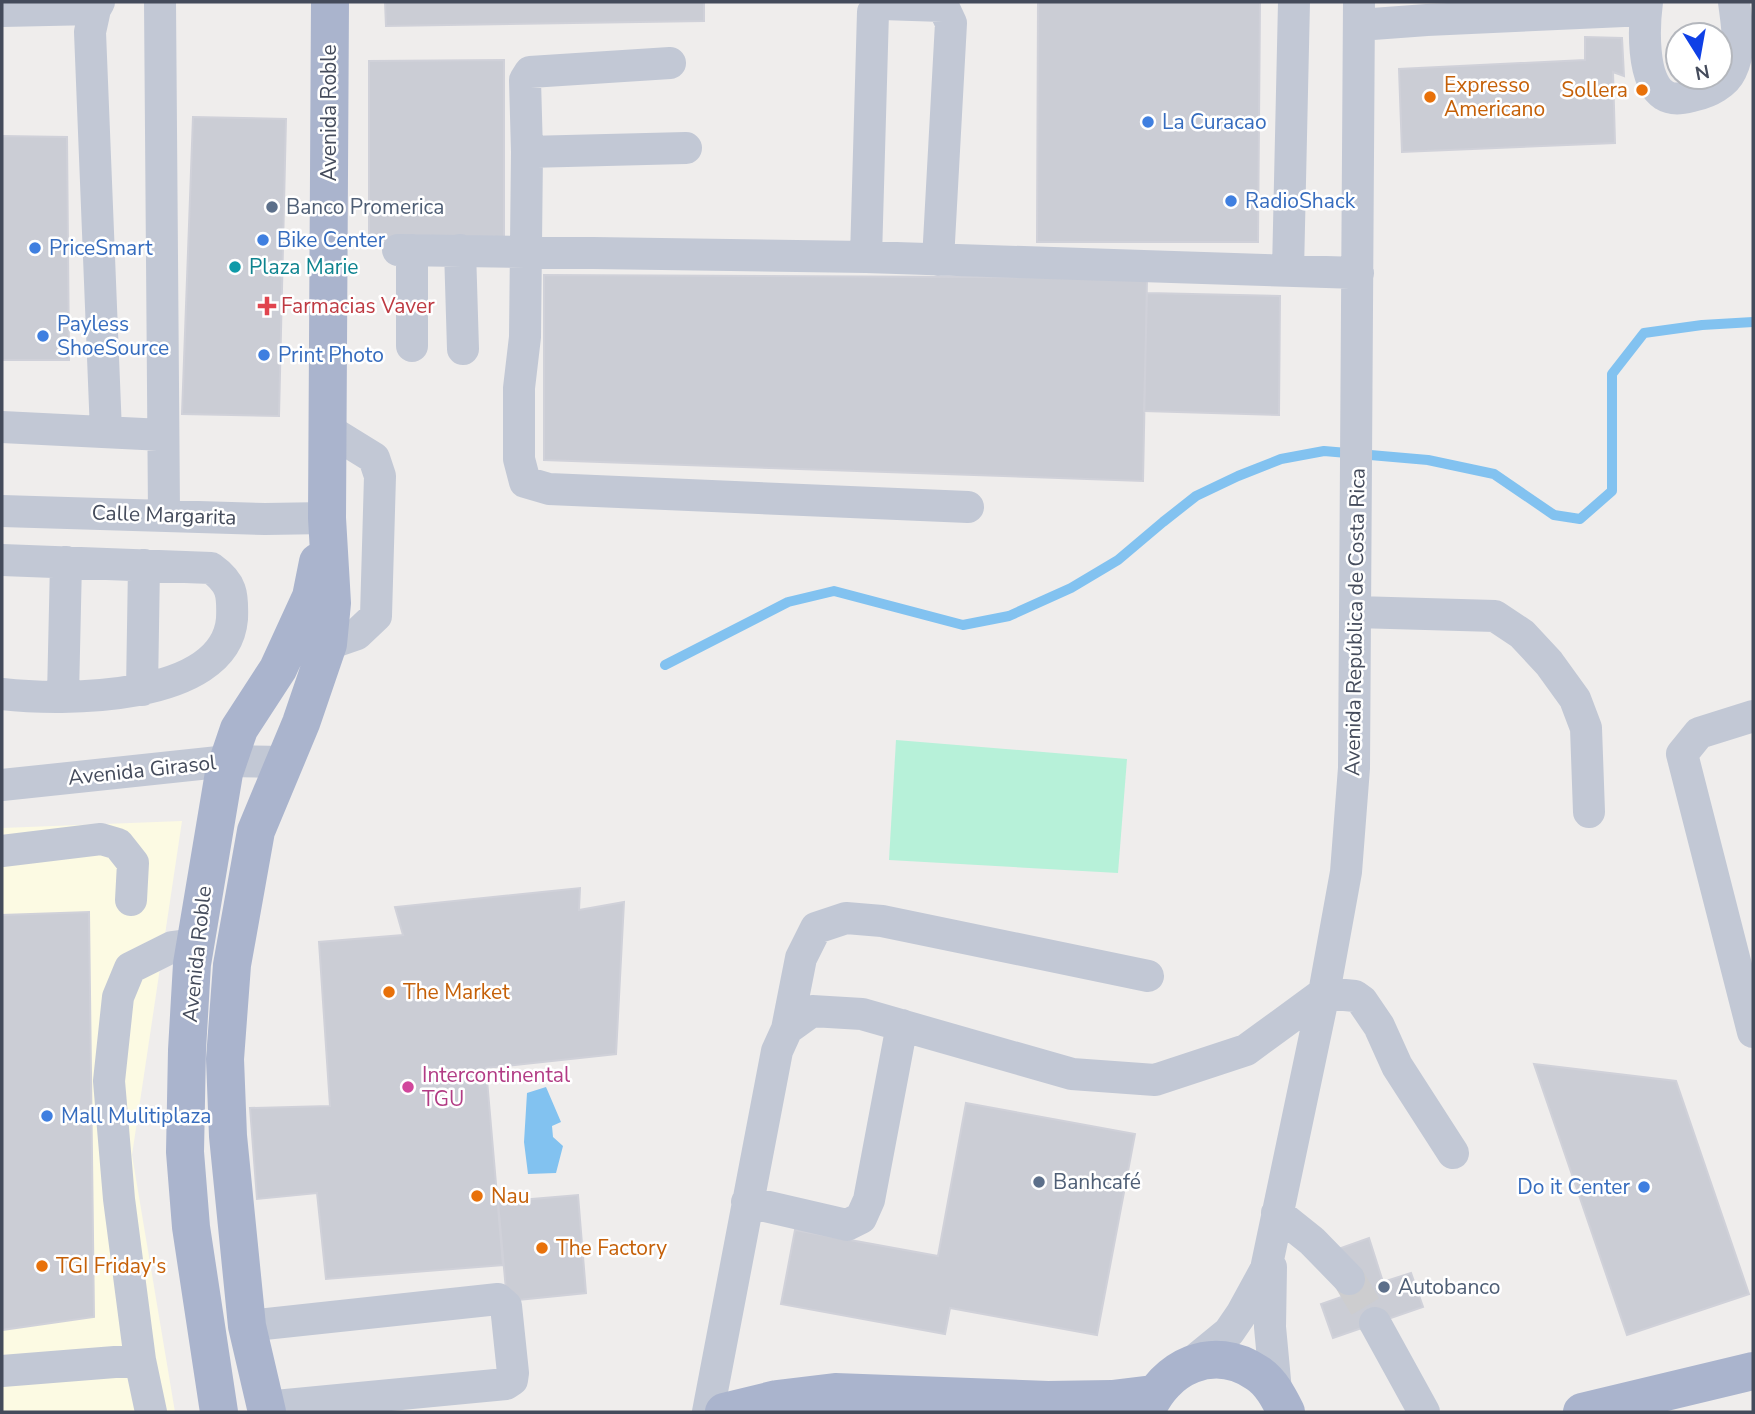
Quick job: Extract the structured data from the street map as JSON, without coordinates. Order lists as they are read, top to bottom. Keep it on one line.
{"streets":{"main road":["Avenida Roble"],"street":["Calle Margarita","Avenida República de Costa Rica","Avenida Girasol"]},"crossings":[["Avenida Roble","Calle Margarita"],["Avenida Roble","Avenida Girasol"]],"places":{"other":["Sollera","Expresso Americano","La Curacao","RadioShack","Banco Promerica","Bike Center","PriceSmart","Plaza Marie","Payless ShoeSource","Print Photo","The Market","Intercontinental TGU","Mall Mulitiplaza","Banhcafé","Do it Center","Nau","The Factory","TGI Friday's","Autobanco"],"health":["Farmacias Vaver"]},"north":"bottom"}
